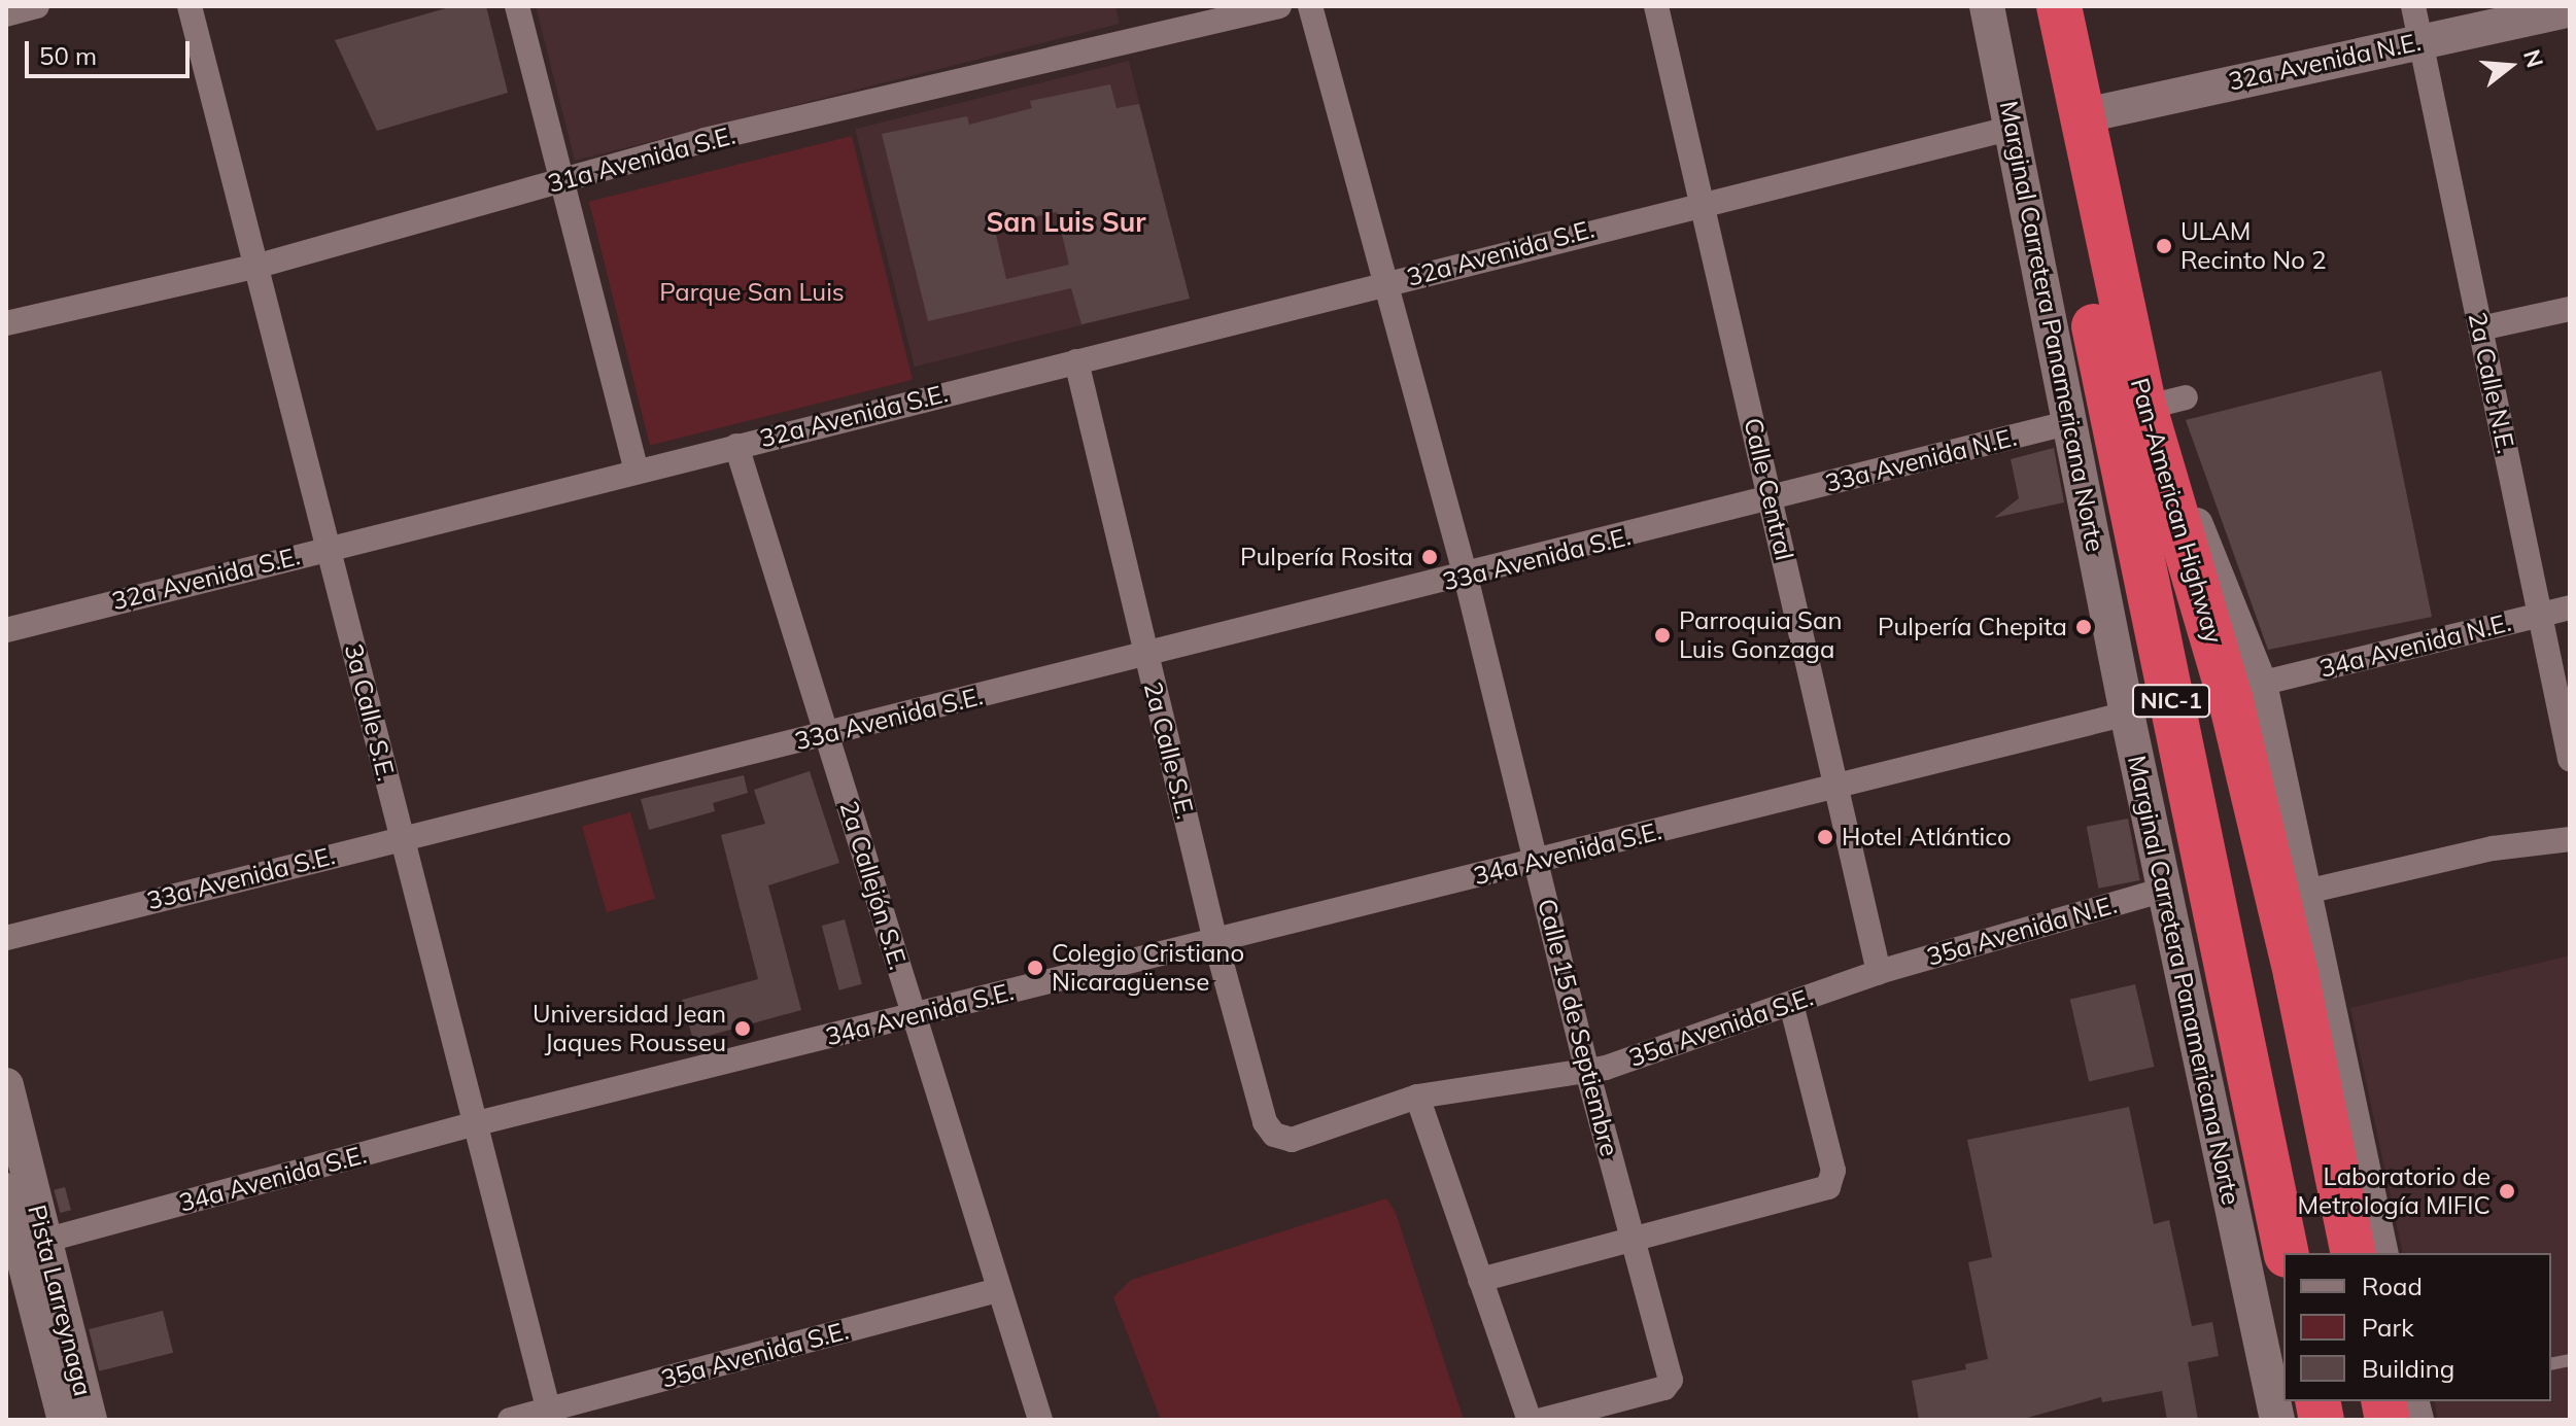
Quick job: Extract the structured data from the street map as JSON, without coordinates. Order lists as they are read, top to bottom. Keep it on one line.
{"streets":{"highway":["Pan-American Highway","NIC-1"],"street":["32a Avenida N.E.","31a Avenida S.E.","32a Avenida S.E.","Marginal Carretera Panamericana Norte","2a Calle N.E.","33a Avenida N.E.","Calle Central","33a Avenida S.E.","34a Avenida N.E.","3a Calle S.E.","2a Calle S.E.","34a Avenida S.E.","2a Callejón S.E.","35a Avenida N.E.","Calle 15 de Septiembre","35a Avenida S.E.","Pista Larreynaga"]},"crossings":[["32a Avenida N.E.","2a Calle N.E."],["32a Avenida N.E.","Pan-American Highway"],["31a Avenida S.E.","3a Calle S.E."],["32a Avenida S.E.","Calle Central"],["32a Avenida S.E.","3a Calle S.E."],["32a Avenida S.E.","2a Calle S.E."],["32a Avenida S.E.","2a Callejón S.E."],["32a Avenida S.E.","Calle 15 de Septiembre"],["Marginal Carretera Panamericana Norte","33a Avenida N.E."],["Marginal Carretera Panamericana Norte","35a Avenida N.E."],["2a Calle N.E.","34a Avenida N.E."],["33a Avenida N.E.","Calle Central"],["33a Avenida N.E.","33a Avenida S.E."],["Calle Central","33a Avenida S.E."],["Calle Central","34a Avenida S.E."],["Calle Central","35a Avenida N.E."],["Calle Central","35a Avenida S.E."],["Pan-American Highway","NIC-1"],["33a Avenida S.E.","3a Calle S.E."],["33a Avenida S.E.","2a Calle S.E."],["33a Avenida S.E.","2a Callejón S.E."],["33a Avenida S.E.","Calle 15 de Septiembre"],["34a Avenida N.E.","NIC-1"],["3a Calle S.E.","34a Avenida S.E."],["3a Calle S.E.","35a Avenida S.E."],["2a Calle S.E.","34a Avenida S.E."],["2a Calle S.E.","35a Avenida S.E."],["34a Avenida S.E.","2a Callejón S.E."],["34a Avenida S.E.","Calle 15 de Septiembre"],["34a Avenida S.E.","Pista Larreynaga"],["2a Callejón S.E.","35a Avenida S.E."],["35a Avenida N.E.","35a Avenida S.E."],["Calle 15 de Septiembre","35a Avenida S.E."]],"districts":["San Luis Sur"],"parks":["Parque San Luis"],"places":["ULAM Recinto No 2","Pulpería Rosita","Pulpería Chepita","Parroquia San Luis Gonzaga","Hotel Atlántico","Colegio Cristiano Nicaragüense","Universidad Jean Jaques Rousseu","Laboratorio de Metrología MIFIC"],"legend":["Road","Park","Building"],"scale_bar":"50 m","north":"right"}
